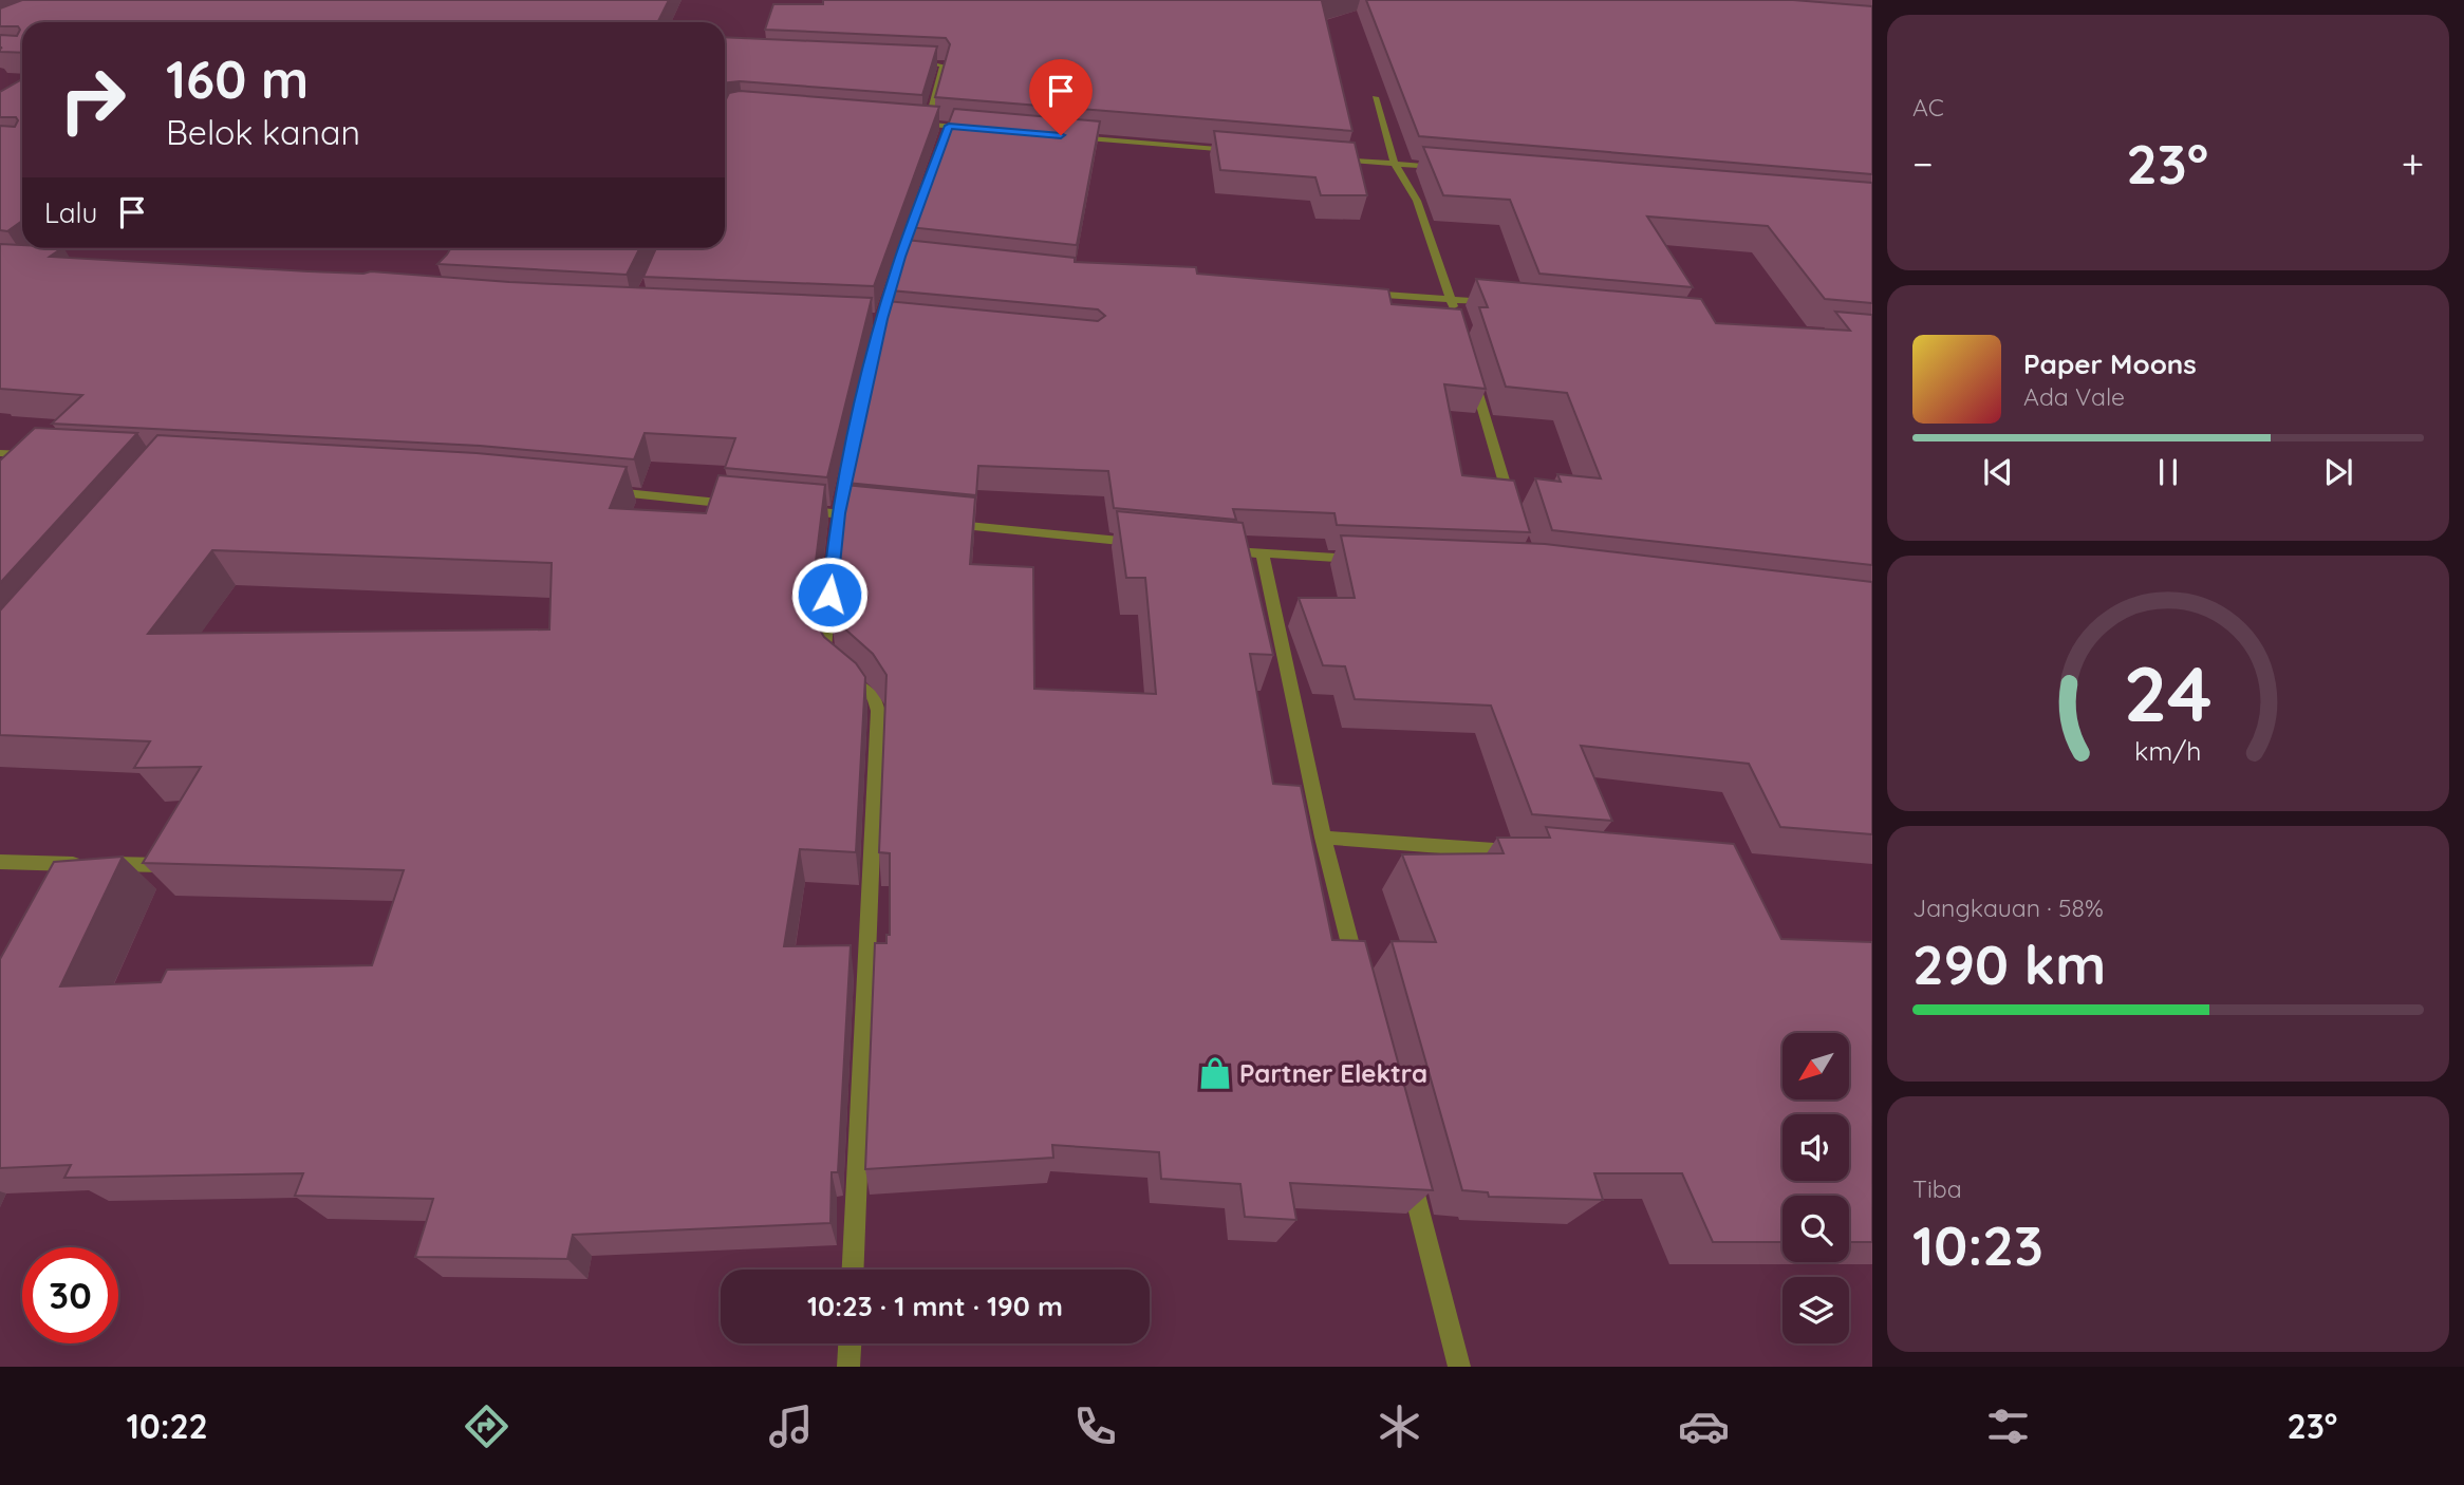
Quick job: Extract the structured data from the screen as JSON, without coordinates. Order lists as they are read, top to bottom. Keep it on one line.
{"places":{"shop":["Partner Elektra"]},"north":"bottom left","page":{"tile":["AC",["Jangkauan · 58%","290 km"],["Tiba","10:23"]],"turn":["160 m","Belok kanan"],"heat":["−","23°","+"],"then":"Lalu","song":["Paper Moons","Ada Vale"],"limit":"30","trip":"10:23 · 1 mnt · 190 m","tabs":["10:22","23°"],"gauge":["24","km/h"]}}
